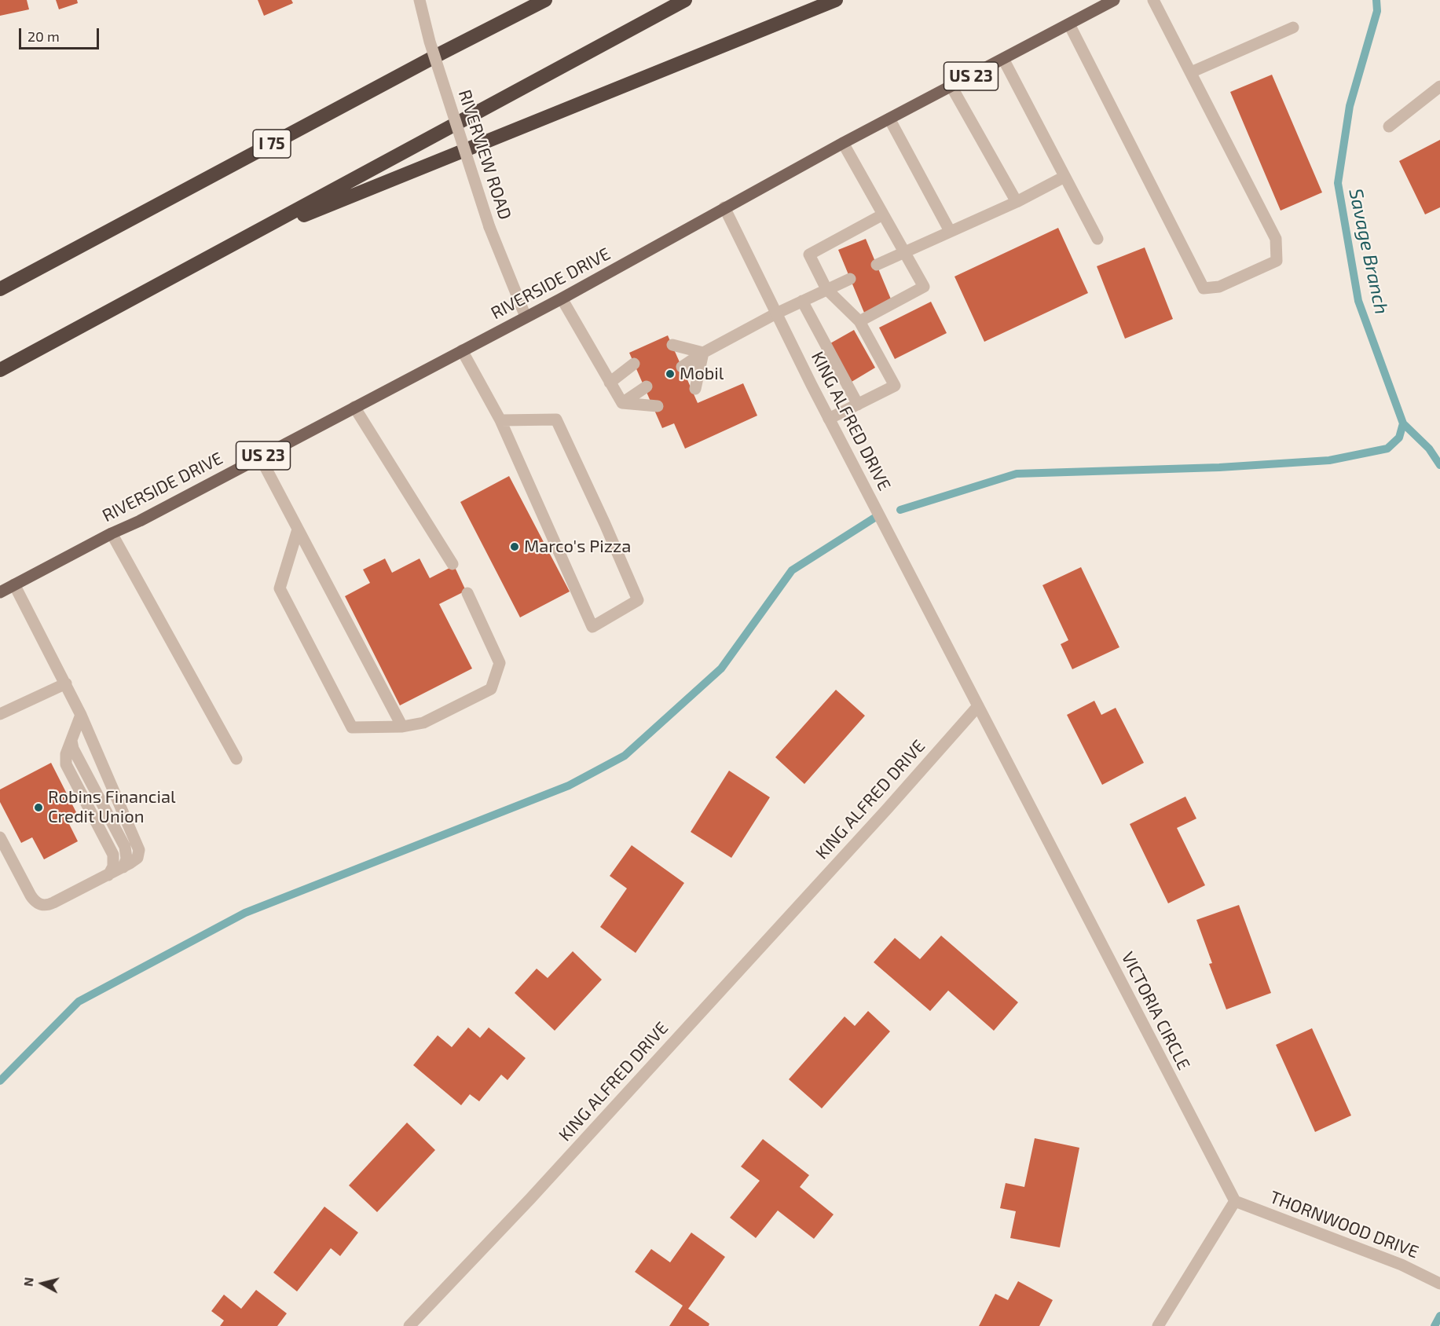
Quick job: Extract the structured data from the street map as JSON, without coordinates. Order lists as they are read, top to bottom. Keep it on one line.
{"streets":{"highway":["I 75"],"main road":["US 23","RIVERSIDE DRIVE"],"street":["RIVERVIEW ROAD","KING ALFRED DRIVE","VICTORIA CIRCLE","THORNWOOD DRIVE"]},"crossings":[["RIVERVIEW ROAD","RIVERSIDE DRIVE"],["RIVERSIDE DRIVE","KING ALFRED DRIVE"],["KING ALFRED DRIVE","VICTORIA CIRCLE"],["VICTORIA CIRCLE","THORNWOOD DRIVE"]],"water":["Savage Branch"],"places":["Mobil","Marco's Pizza","Robins Financial Credit Union"],"scale_bar":"20 m","north":"left"}
